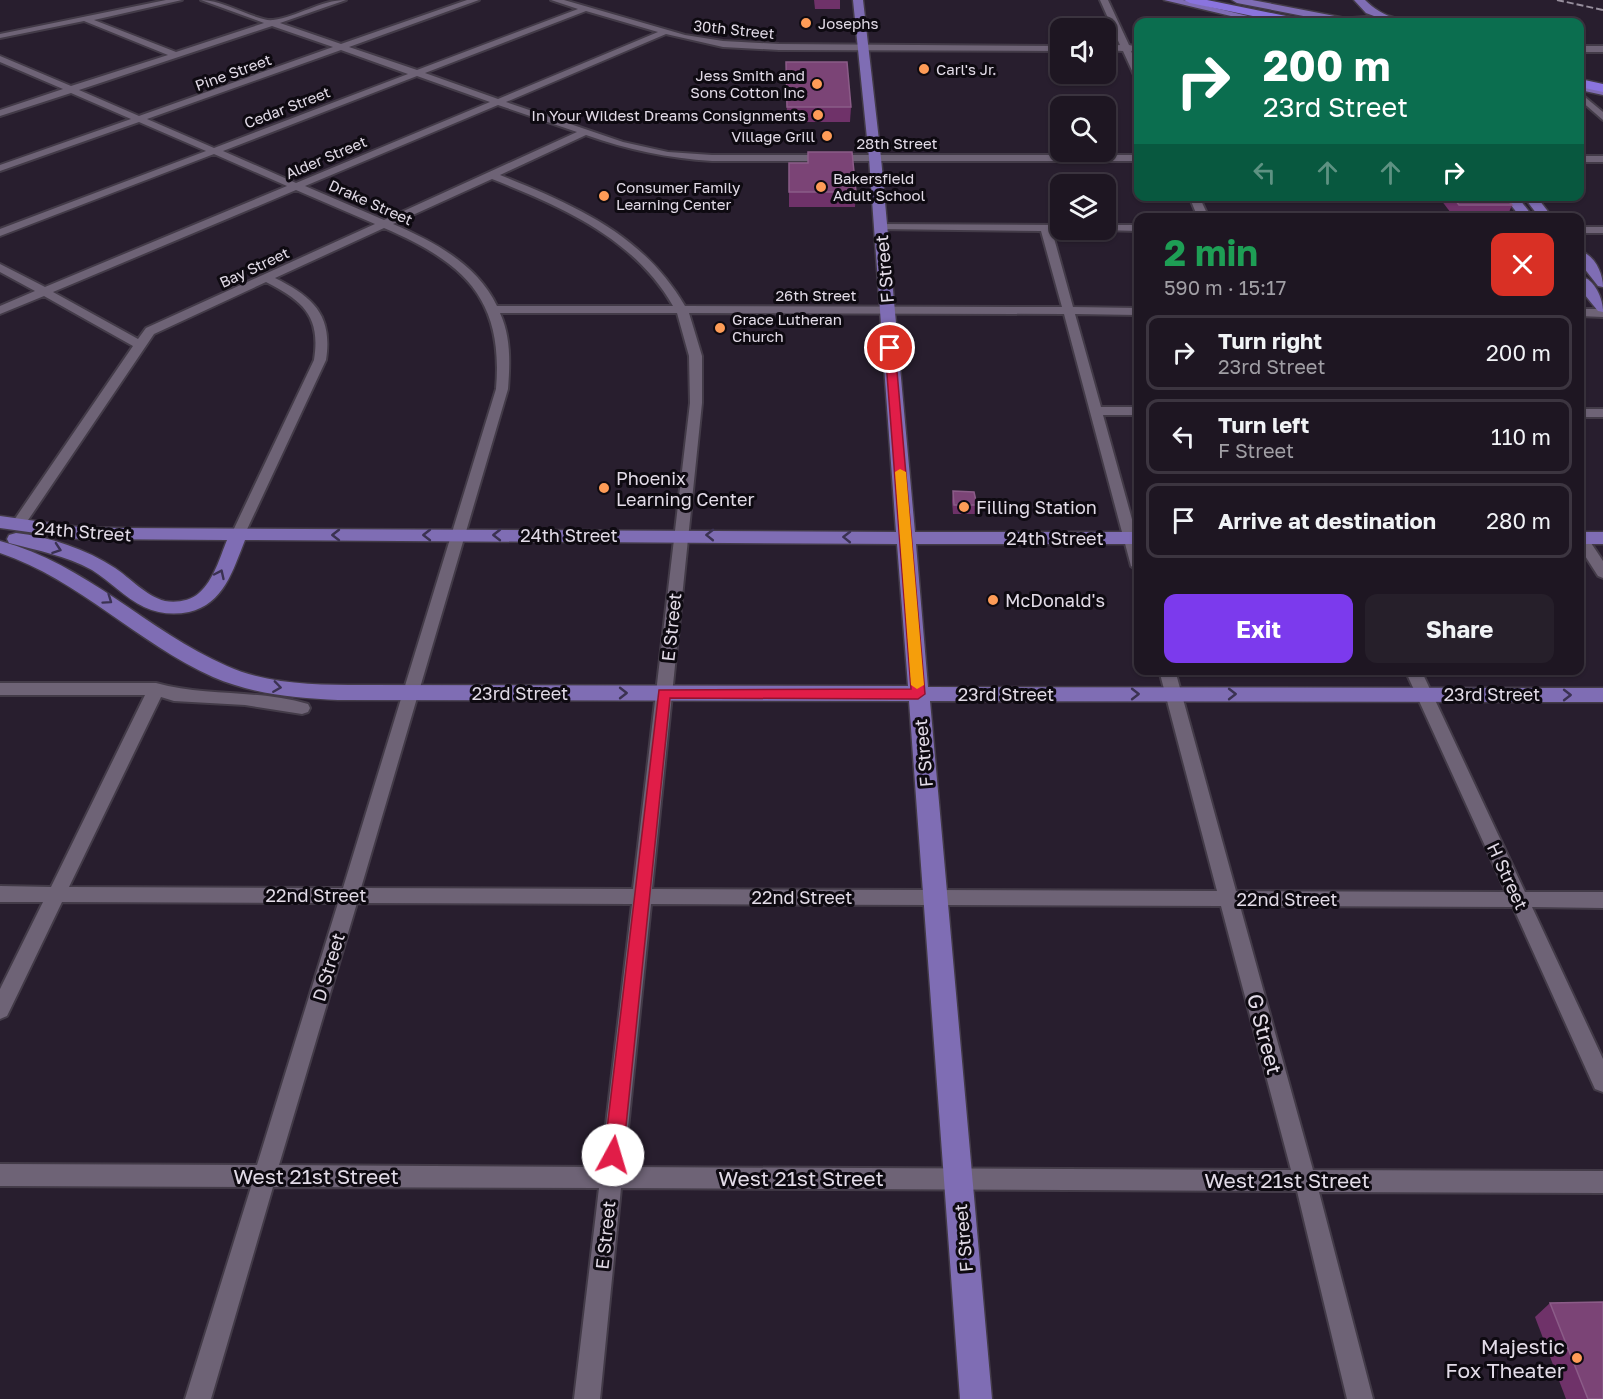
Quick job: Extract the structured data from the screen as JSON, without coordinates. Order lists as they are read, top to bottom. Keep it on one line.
{"streets":{"main road":["F Street","24th Street","23rd Street"],"street":["30th Street","Pine Street","Cedar Street","28th Street","Alder Street","Drake Street","Bay Street","26th Street","E Street","H Street","22nd Street","D Street","G Street","West 21st Street"]},"crossings":[["30th Street","Cedar Street"],["30th Street","Alder Street"],["30th Street","F Street"],["Pine Street","28th Street"],["Pine Street","Drake Street"],["Cedar Street","28th Street"],["Cedar Street","Drake Street"],["28th Street","Alder Street"],["28th Street","Bay Street"],["28th Street","F Street"],["Alder Street","Drake Street"],["Drake Street","Bay Street"],["Drake Street","26th Street"],["Drake Street","24th Street"],["Drake Street","D Street"],["Bay Street","24th Street"],["Bay Street","E Street"],["F Street","26th Street"],["F Street","24th Street"],["F Street","23rd Street"],["F Street","22nd Street"],["F Street","West 21st Street"],["26th Street","E Street"],["24th Street","E Street"],["24th Street","23rd Street"],["24th Street","D Street"],["E Street","23rd Street"],["E Street","22nd Street"],["E Street","West 21st Street"],["23rd Street","H Street"],["23rd Street","D Street"],["23rd Street","G Street"],["H Street","22nd Street"],["22nd Street","D Street"],["22nd Street","G Street"],["D Street","West 21st Street"],["G Street","West 21st Street"]],"one_way":["23rd Street"],"places":["Josephs","Carl's Jr.","Jess Smith and Sons Cotton Inc","In Your Wildest Dreams Consignments","Village Grill","Bakersfield Adult School","Consumer Family Learning Center","Grace Lutheran Church","Phoenix Learning Center","Filling Station","McDonald's","Majestic Fox Theater"],"page":{"turn":["200 m","23rd Street"],"heading":["2 min","590 m · 15:17"],"list":[{"name":"Turn right","note":"23rd Street","value":"200 m"},{"name":"Turn left","note":"F Street","value":"110 m"},{"name":"Arrive at destination","value":"280 m"}],"buttons":["Exit","Share"]}}
